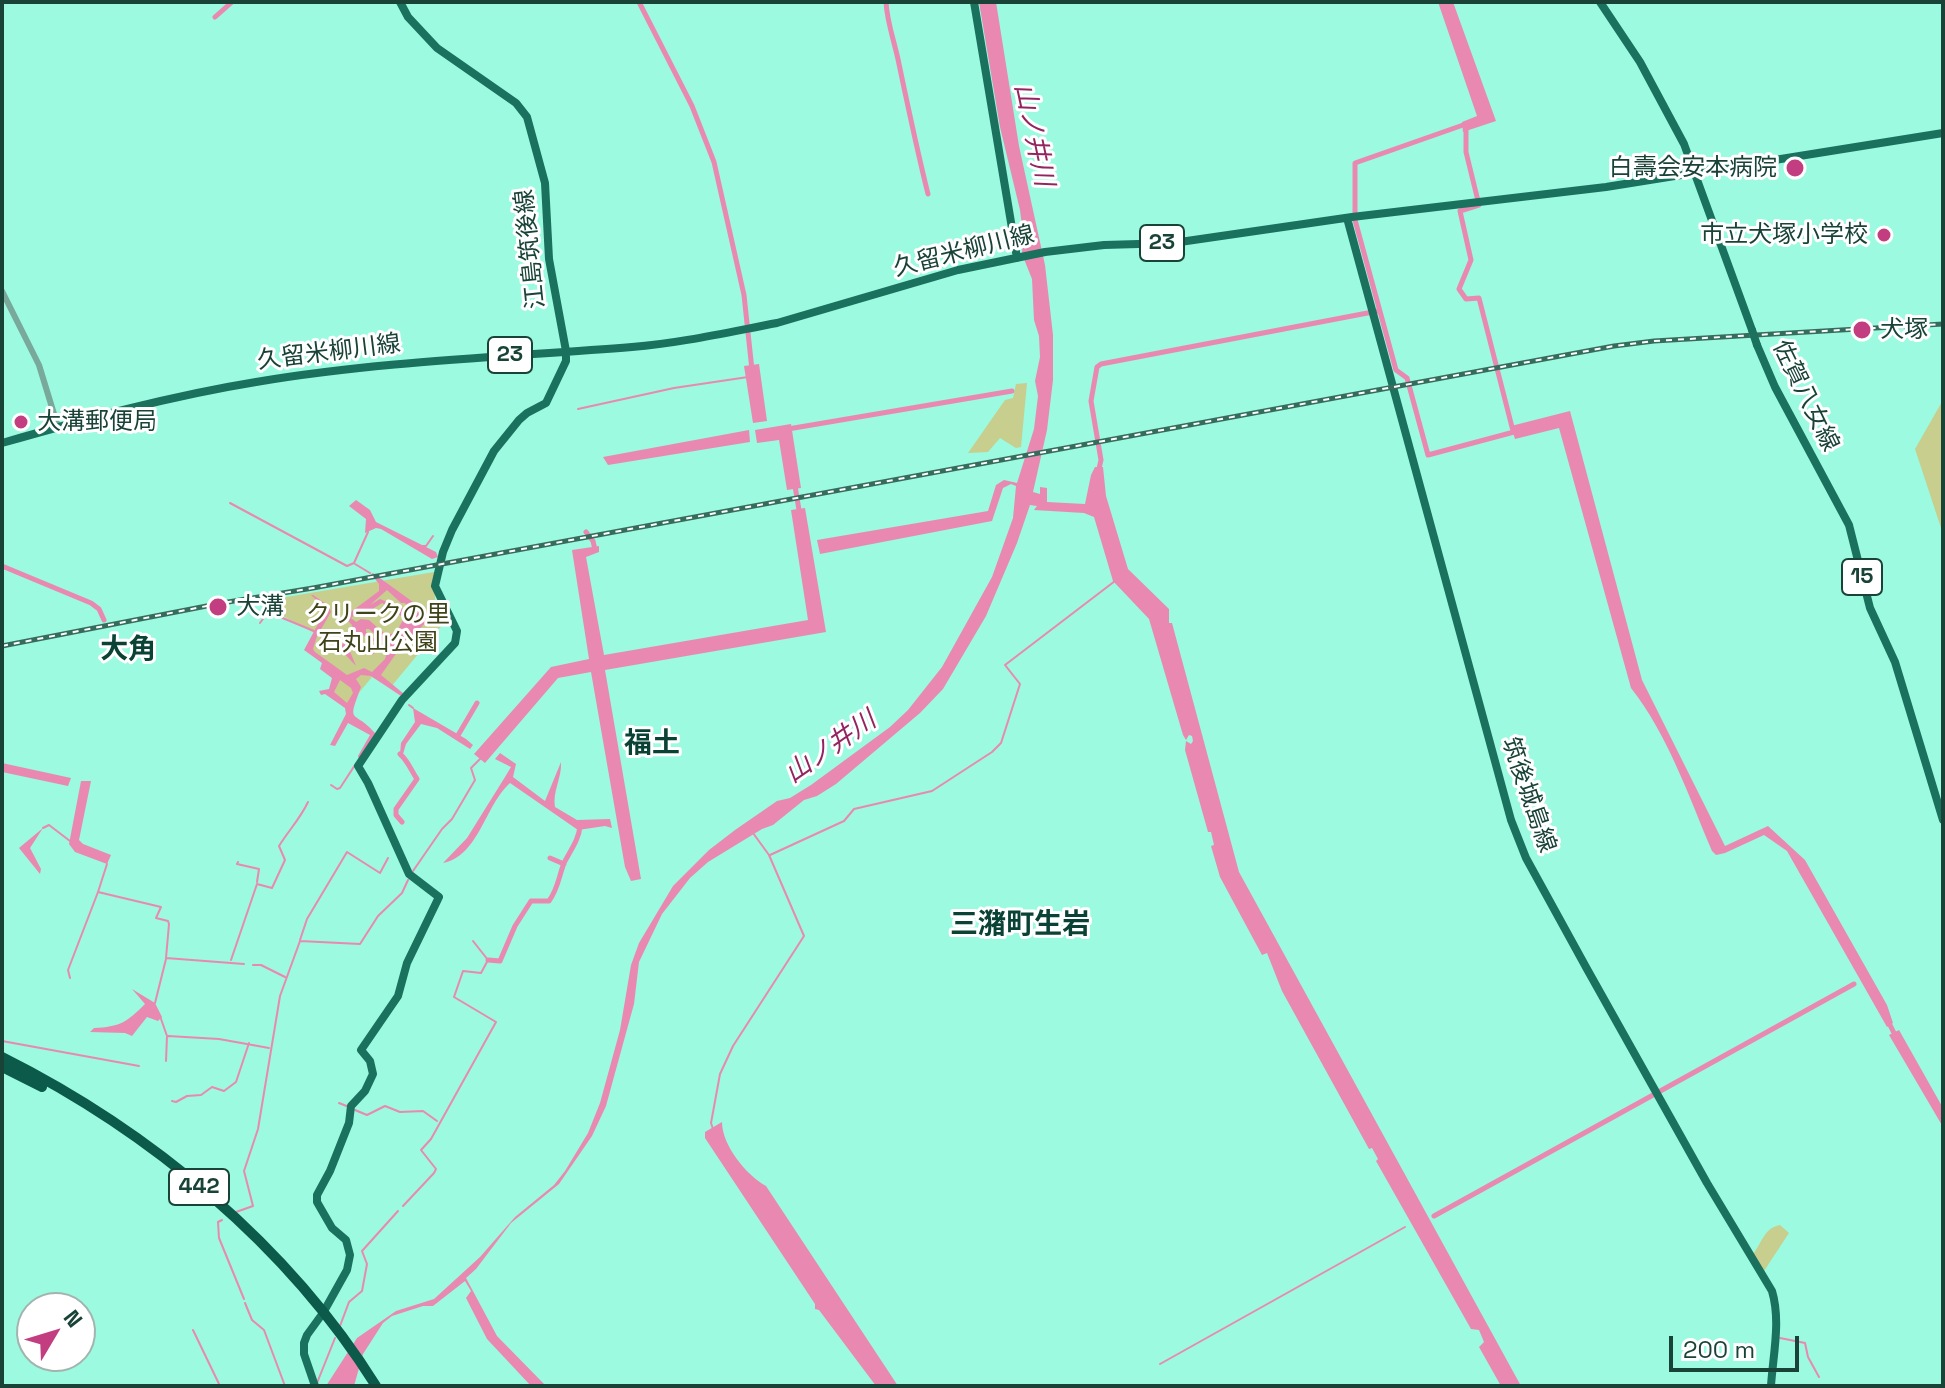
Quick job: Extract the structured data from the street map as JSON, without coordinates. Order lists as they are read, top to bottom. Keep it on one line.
{"streets":{"highway":["442"],"main road":["23","江島筑後線","久留米柳川線","佐賀八女線","15","筑後城島線"]},"crossings":[["江島筑後線","久留米柳川線"],["江島筑後線","442"],["久留米柳川線","佐賀八女線"],["久留米柳川線","筑後城島線"]],"districts":["大角","福土","三潴町生岩"],"water":["山ノ井川"],"parks":["クリークの里 石丸山公園"],"places":["白壽会安本病院","市立犬塚小学校","犬塚","大溝郵便局","大溝"],"scale_bar":"200 m","north":"top right"}
